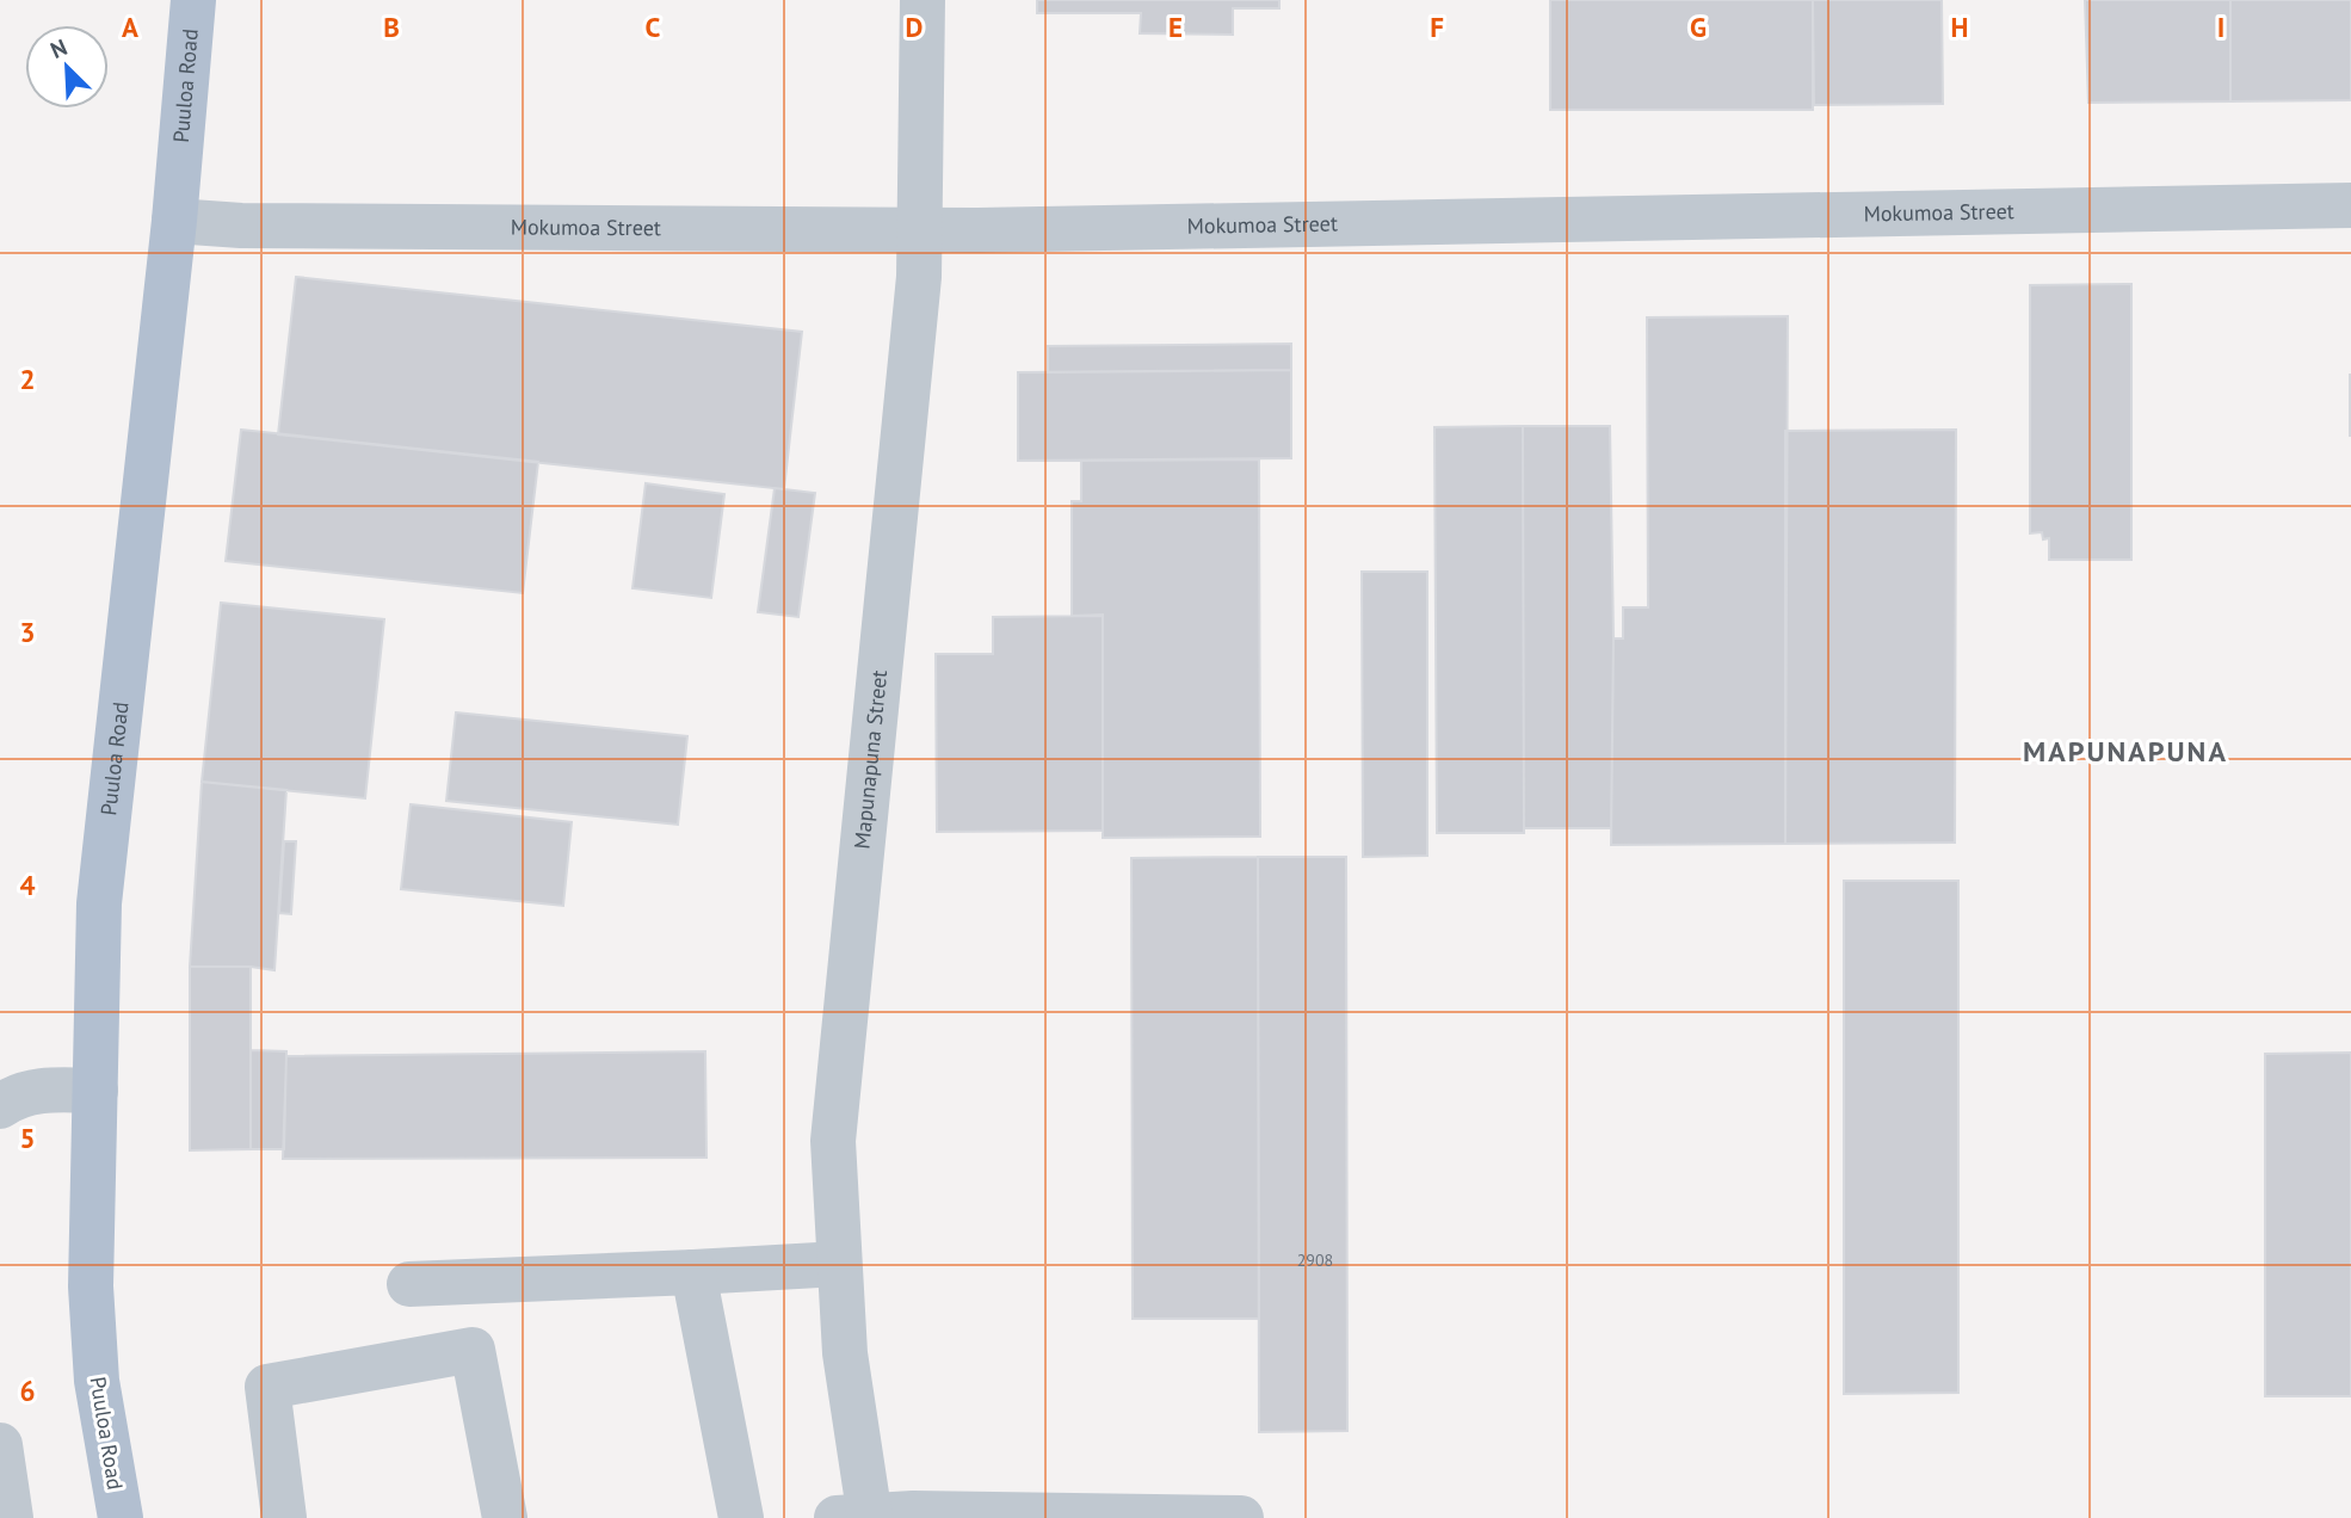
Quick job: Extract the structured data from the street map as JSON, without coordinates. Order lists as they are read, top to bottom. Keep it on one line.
{"streets":{"main road":["Puuloa Road"],"street":["Mokumoa Street","Mapunapuna Street"]},"crossings":[["Puuloa Road","Mokumoa Street"],["Mokumoa Street","Mapunapuna Street"]],"districts":["MAPUNAPUNA"],"house_numbers":["2908"],"north":"top left","grid":{"columns":["A","B","C","D","E","F","G","H","I"],"rows":["2","3","4","5","6"]}}
